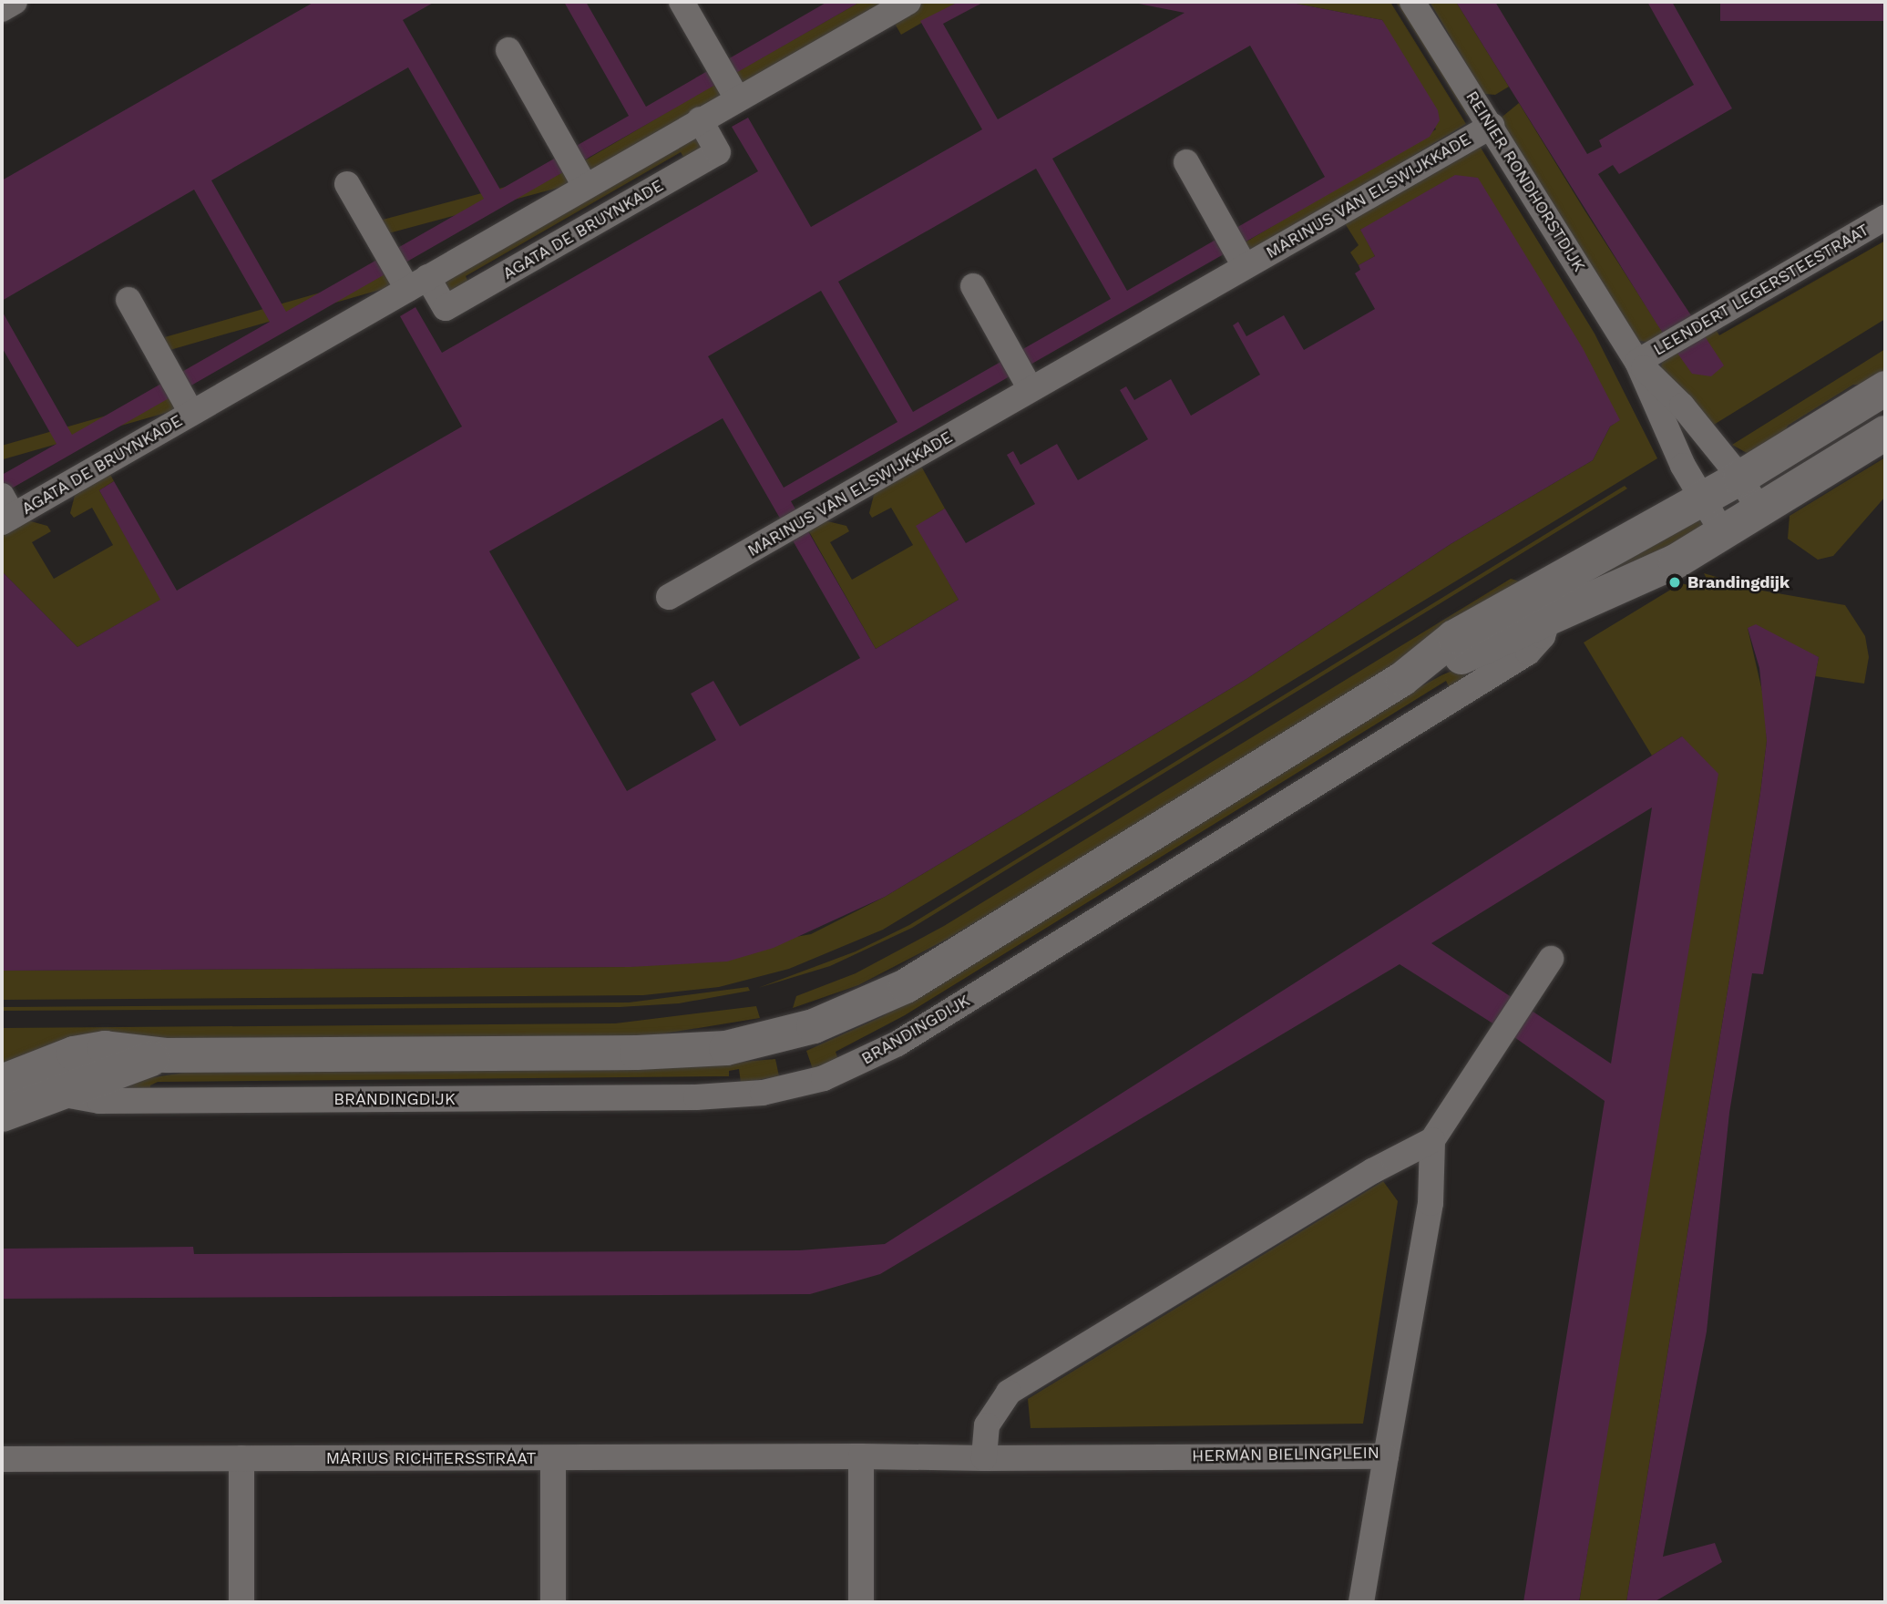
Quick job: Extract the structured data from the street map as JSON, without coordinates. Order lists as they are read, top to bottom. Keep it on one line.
{"streets":{"street":["REINIER RONDHORSTDIJK","MARINUS VAN ELSWIJKKADE","AGATA DE BRUYNKADE","LEENDERT LEGERSTEESTRAAT","BRANDINGDIJK","HERMAN BIELINGPLEIN","MARIUS RICHTERSSTRAAT"]},"crossings":[["REINIER RONDHORSTDIJK","MARINUS VAN ELSWIJKKADE"],["REINIER RONDHORSTDIJK","LEENDERT LEGERSTEESTRAAT"],["HERMAN BIELINGPLEIN","MARIUS RICHTERSSTRAAT"]],"places":["Brandingdijk"]}
